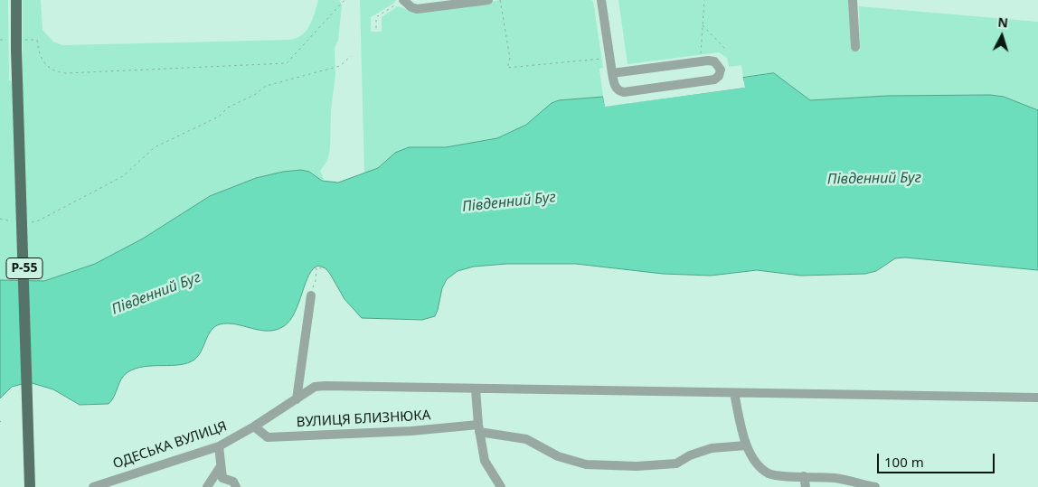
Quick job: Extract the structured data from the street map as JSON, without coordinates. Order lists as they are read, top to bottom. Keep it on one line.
{"streets":{"main road":["Р-55"],"street":["ВУЛИЦЯ БЛИЗНЮКА","ОДЕСЬКА ВУЛИЦЯ"]},"crossings":[["ВУЛИЦЯ БЛИЗНЮКА","ОДЕСЬКА ВУЛИЦЯ"]],"water":["Південний Буг"],"scale_bar":"100 m","north":"top"}
